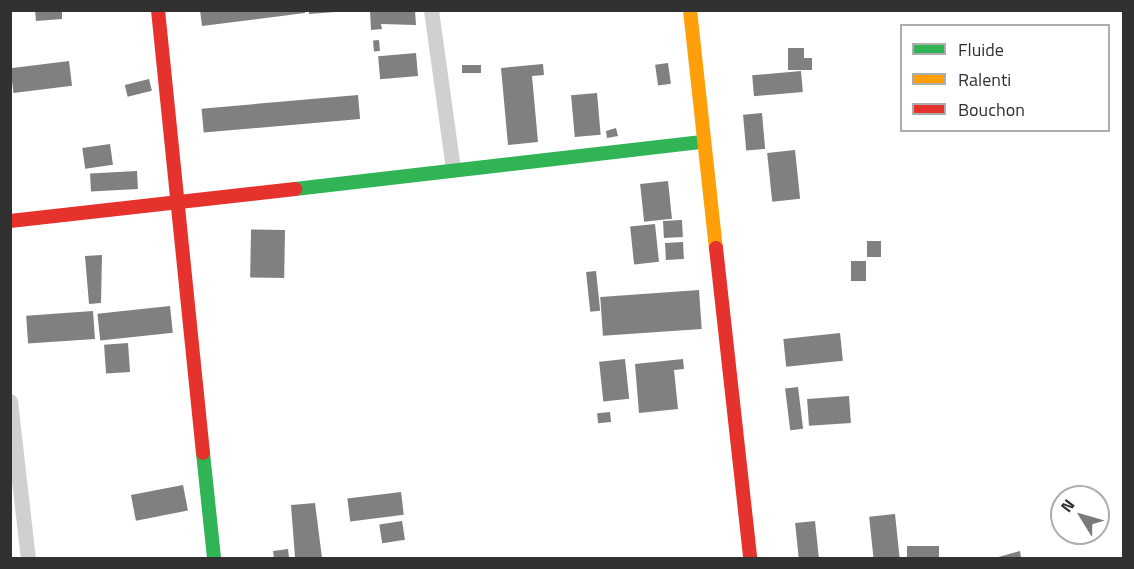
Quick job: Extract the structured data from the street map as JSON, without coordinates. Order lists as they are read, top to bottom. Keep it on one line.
{"legend":["Fluide","Ralenti","Bouchon"],"north":"top left"}
